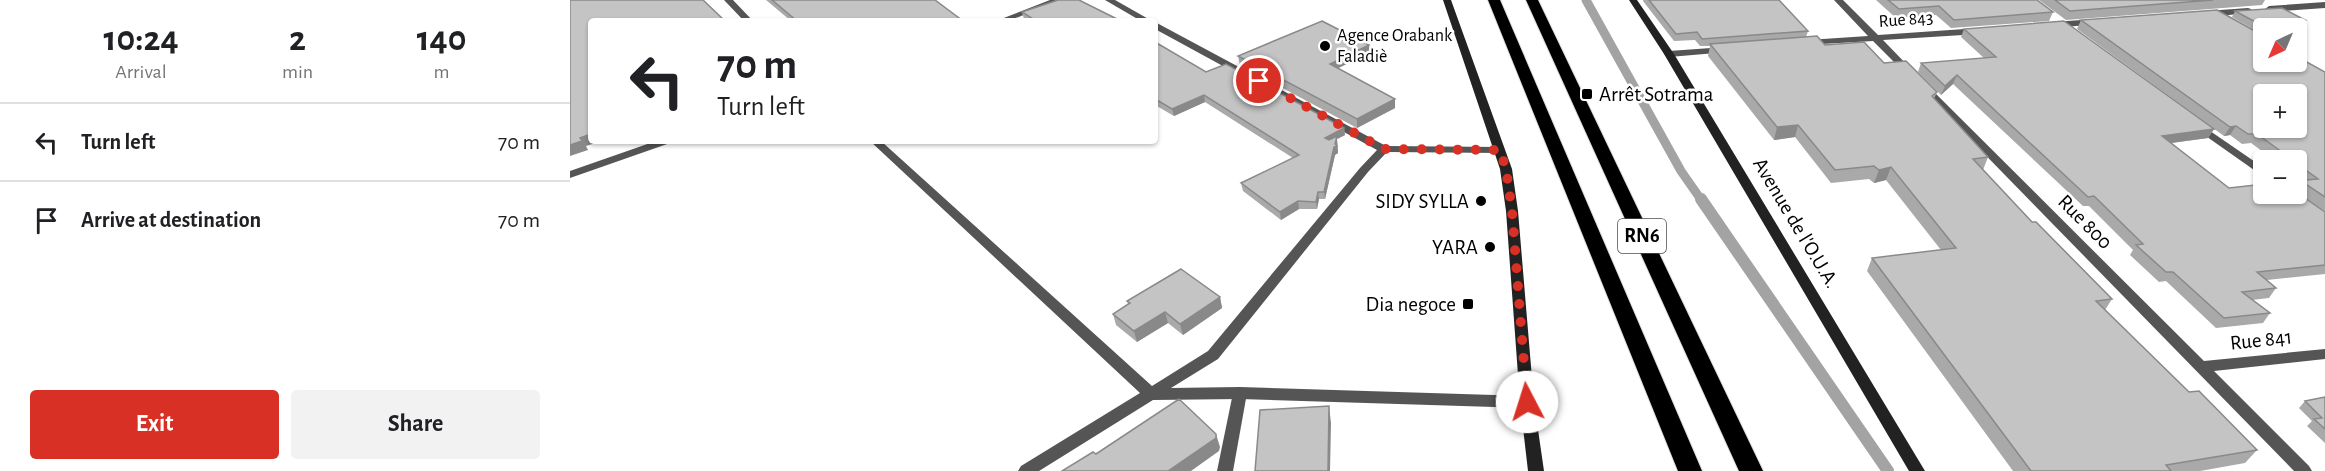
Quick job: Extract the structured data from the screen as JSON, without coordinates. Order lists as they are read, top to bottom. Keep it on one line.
{"streets":{"highway":["RN6"],"street":["Rue 843","Rue 800","Avenue de l'O.U.A.","Rue 841"]},"crossings":[["Rue 843","Rue 800"],["Rue 800","Rue 841"]],"places":{"other":["Agence Orabank Faladiè","SIDY SYLLA","YARA"],"transit":["Arrêt Sotrama","Dia negoce"]},"north":"bottom left","page":{"eta":["10:24","Arrival","2","min","140","m"],"map_buttons":["+","−"],"turn":["70 m","Turn left"],"list":[{"name":"Turn left","value":"70 m"},{"name":"Arrive at destination","value":"70 m"}],"buttons":["Exit","Share"]}}
